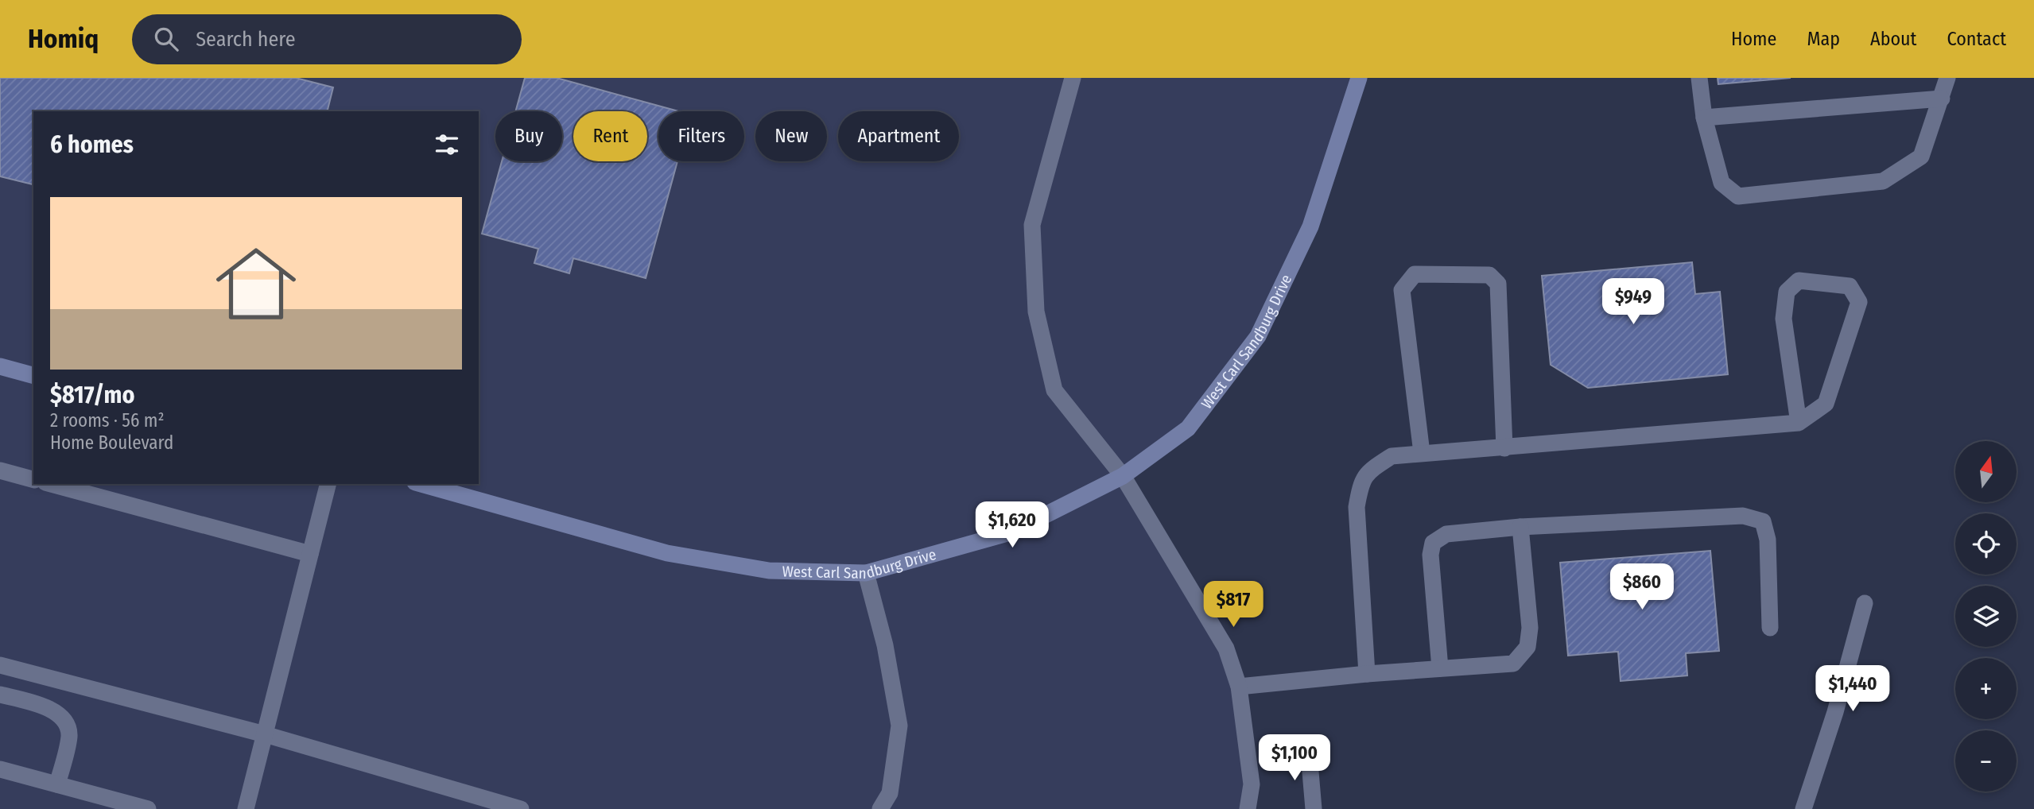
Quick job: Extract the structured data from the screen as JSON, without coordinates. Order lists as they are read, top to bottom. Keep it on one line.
{"streets":{"street":["West Carl Sandburg Drive"]},"north":"top","page":{"header":"Homiq","search":"Search here","nav":["Home","Map","About","Contact"],"chip":["Buy","Rent","Filters","New","Apartment"],"heading":"6 homes","list":[{"name":"$817/mo","note":"2 rooms · 56 m² · Home Boulevard"}],"price":["$949","$1,620","$860","$817","$1,440","$1,100"],"map_buttons":["+","−"]}}
